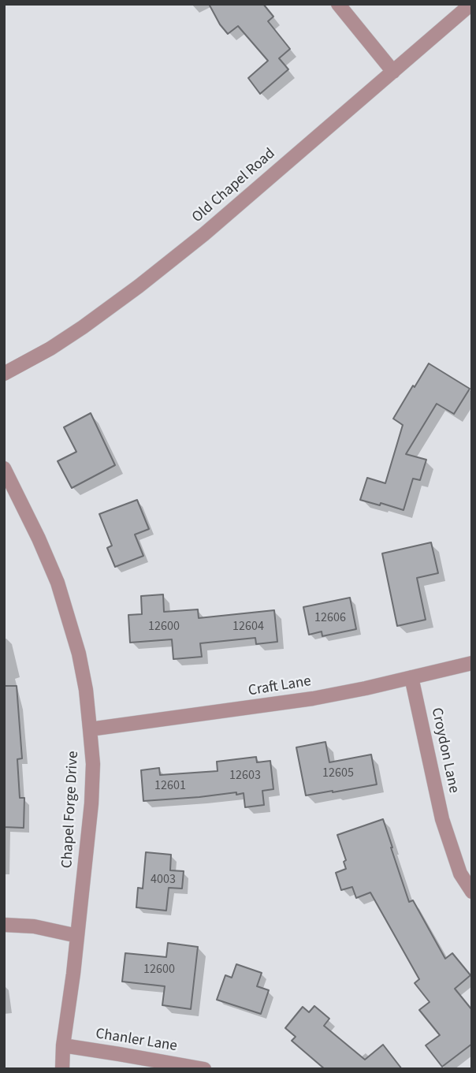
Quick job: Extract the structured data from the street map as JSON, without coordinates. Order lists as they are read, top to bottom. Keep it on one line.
{"streets":{"street":["Old Chapel Road","Craft Lane","Croydon Lane","Chapel Forge Drive","Chanler Lane"]},"crossings":[["Craft Lane","Croydon Lane"],["Craft Lane","Chapel Forge Drive"],["Chapel Forge Drive","Chanler Lane"]],"house_numbers":["12606","12600","12604","12605","12603","12601","4003","12600"]}
